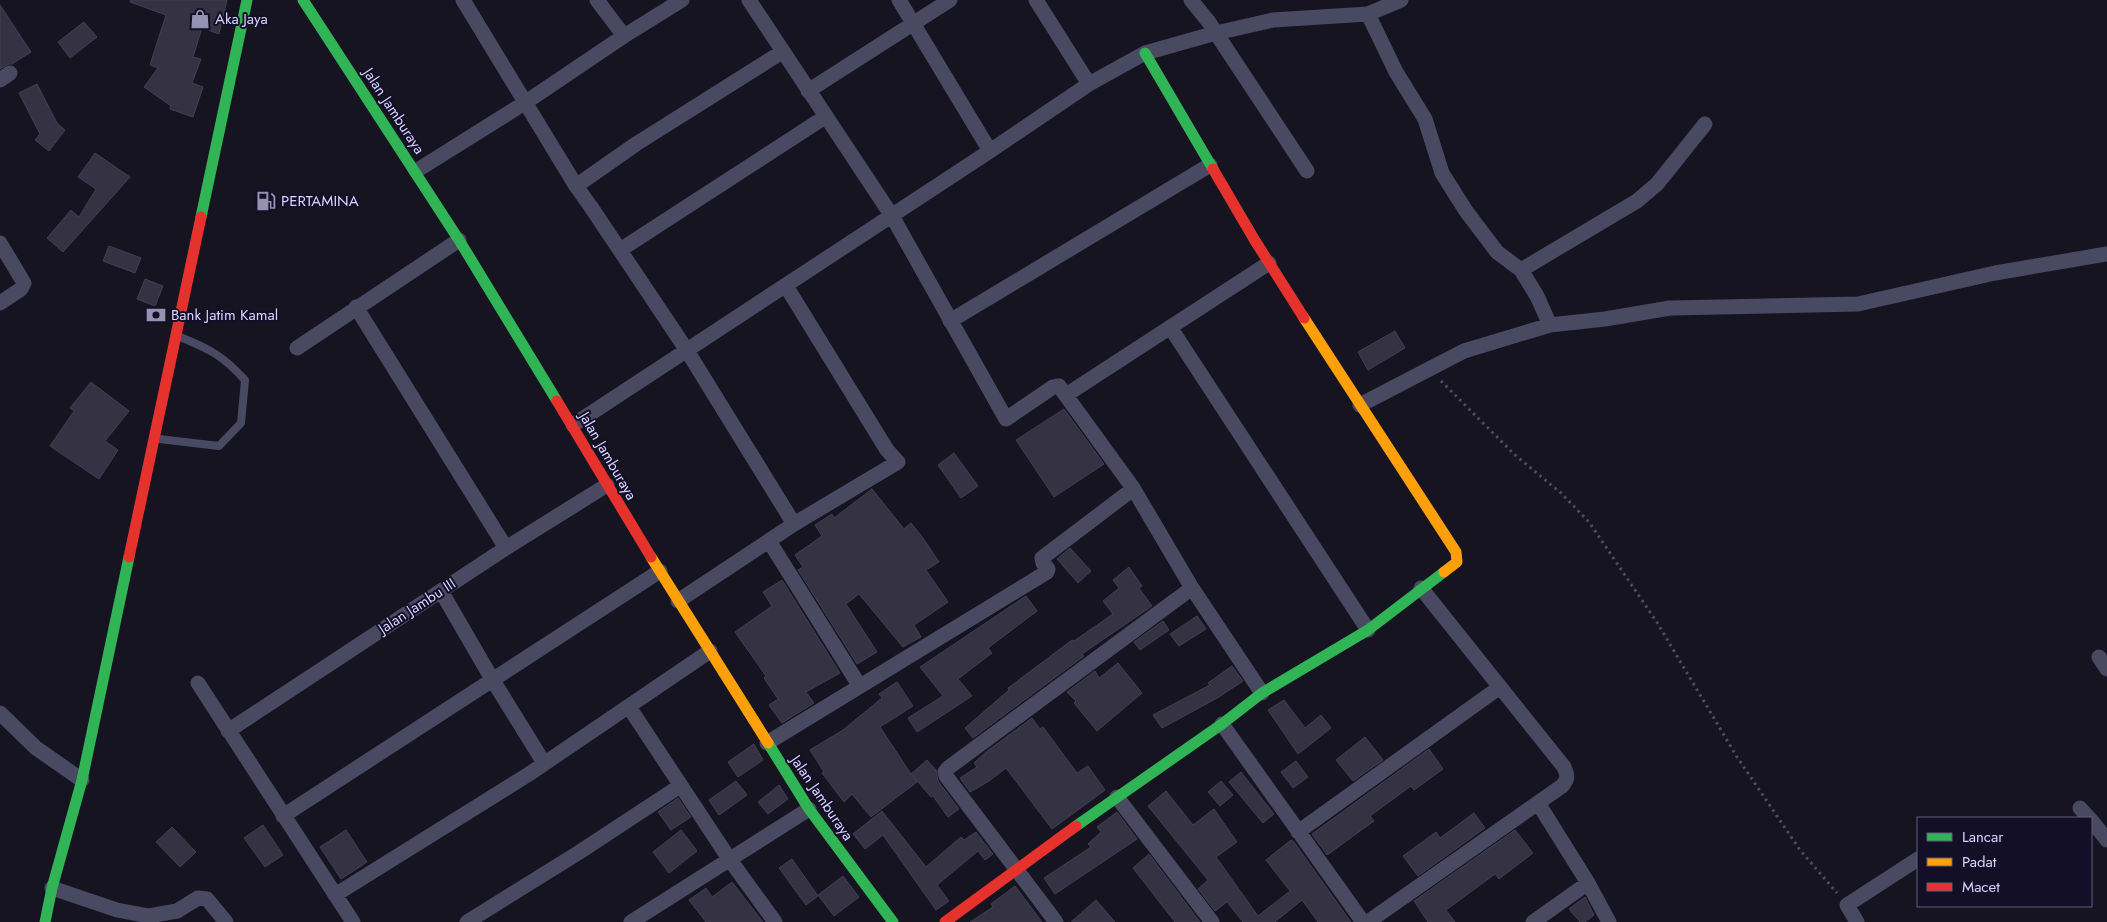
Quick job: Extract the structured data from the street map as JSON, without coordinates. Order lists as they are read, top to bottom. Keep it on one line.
{"streets":{"main road":["Jalan Jamburaya"],"street":["Jalan Jambu III"]},"crossings":[["Jalan Jamburaya","Jalan Jambu III"]],"places":{"shop":["Aka Jaya"],"fuel station":["PERTAMINA"],"bank":["Bank Jatim Kamal"]},"legend":["Lancar","Padat","Macet"]}
